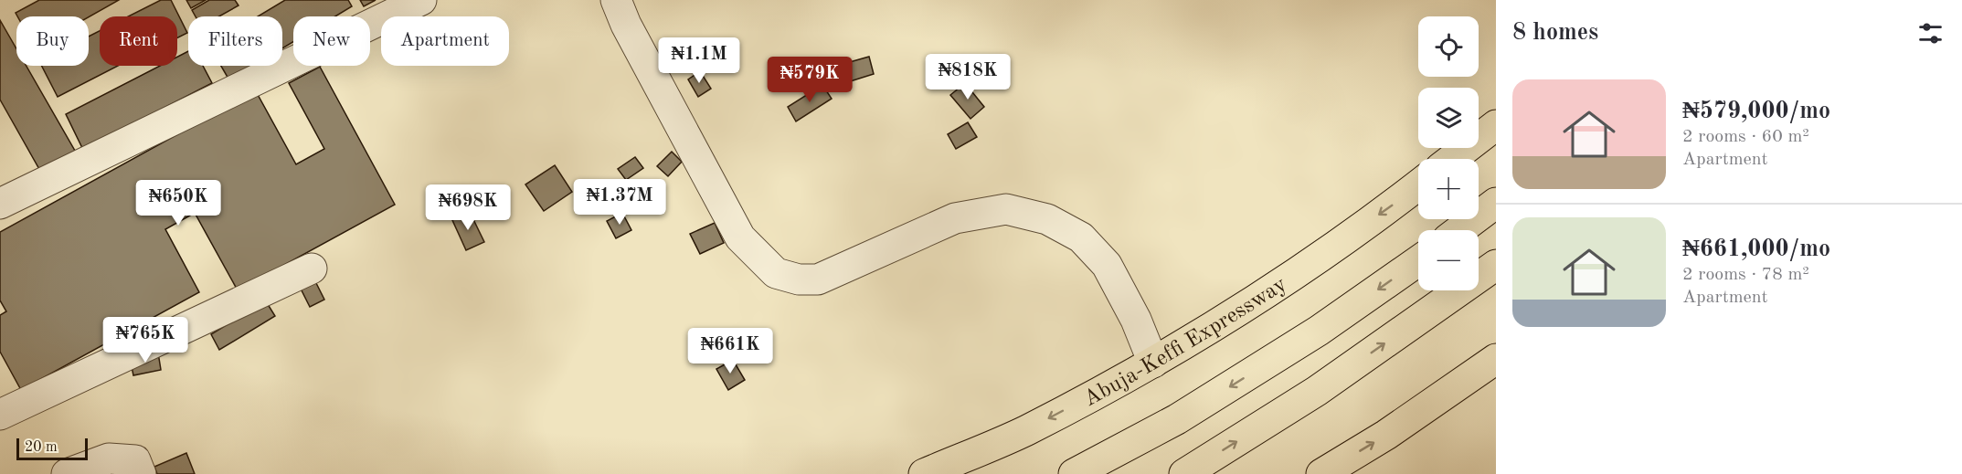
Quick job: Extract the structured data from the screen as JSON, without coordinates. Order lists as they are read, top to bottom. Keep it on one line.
{"streets":{"highway":["Abuja-Keffi Expressway"]},"scale_bar":"20 m","page":{"heading":"8 homes","map_buttons":["+","−"],"chip":["Buy","Rent","Filters","New","Apartment"],"price":["₦1.1M","₦818K","₦579K","₦1.37M","₦650K","₦698K","₦765K","₦661K"],"list":[{"name":"₦579,000/mo","note":"2 rooms · 60 m² · Apartment"},{"name":"₦661,000/mo","note":"2 rooms · 78 m² · Apartment"}],"scale":"20 m"}}
